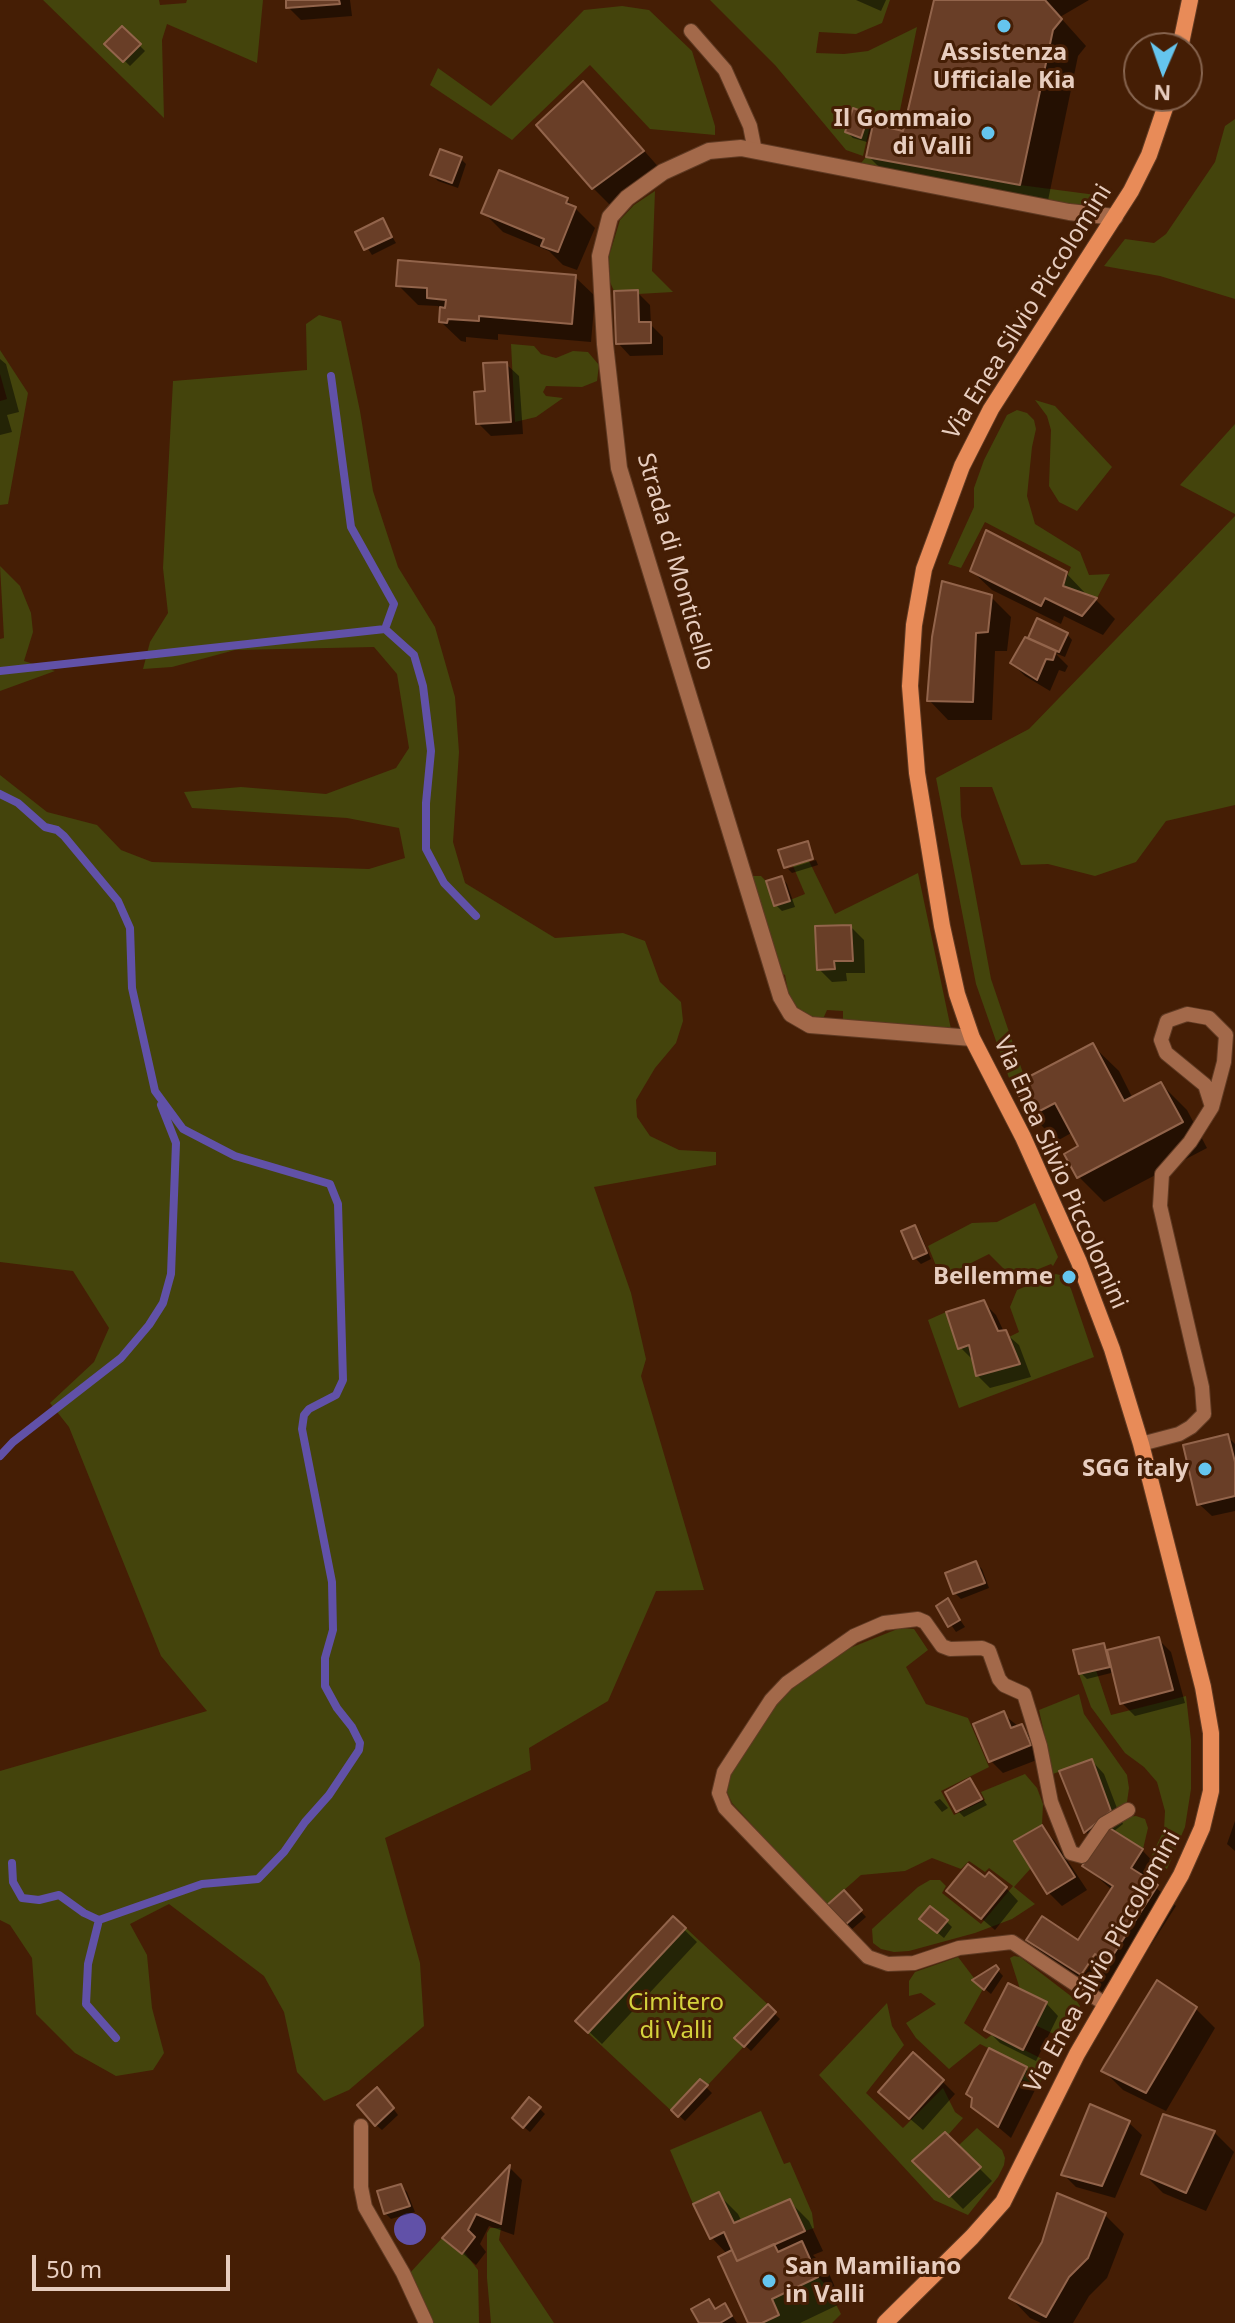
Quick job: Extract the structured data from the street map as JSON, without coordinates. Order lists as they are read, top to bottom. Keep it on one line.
{"streets":{"main road":["Via Enea Silvio Piccolomini"],"street":["Strada di Monticello"]},"crossings":[["Via Enea Silvio Piccolomini","Strada di Monticello"]],"parks":["Cimitero di Valli"],"places":["Assistenza Ufficiale Kia","Il Gommaio di Valli","Bellemme","SGG italy","San Mamiliano in Valli"],"scale_bar":"50 m","north":"bottom"}
